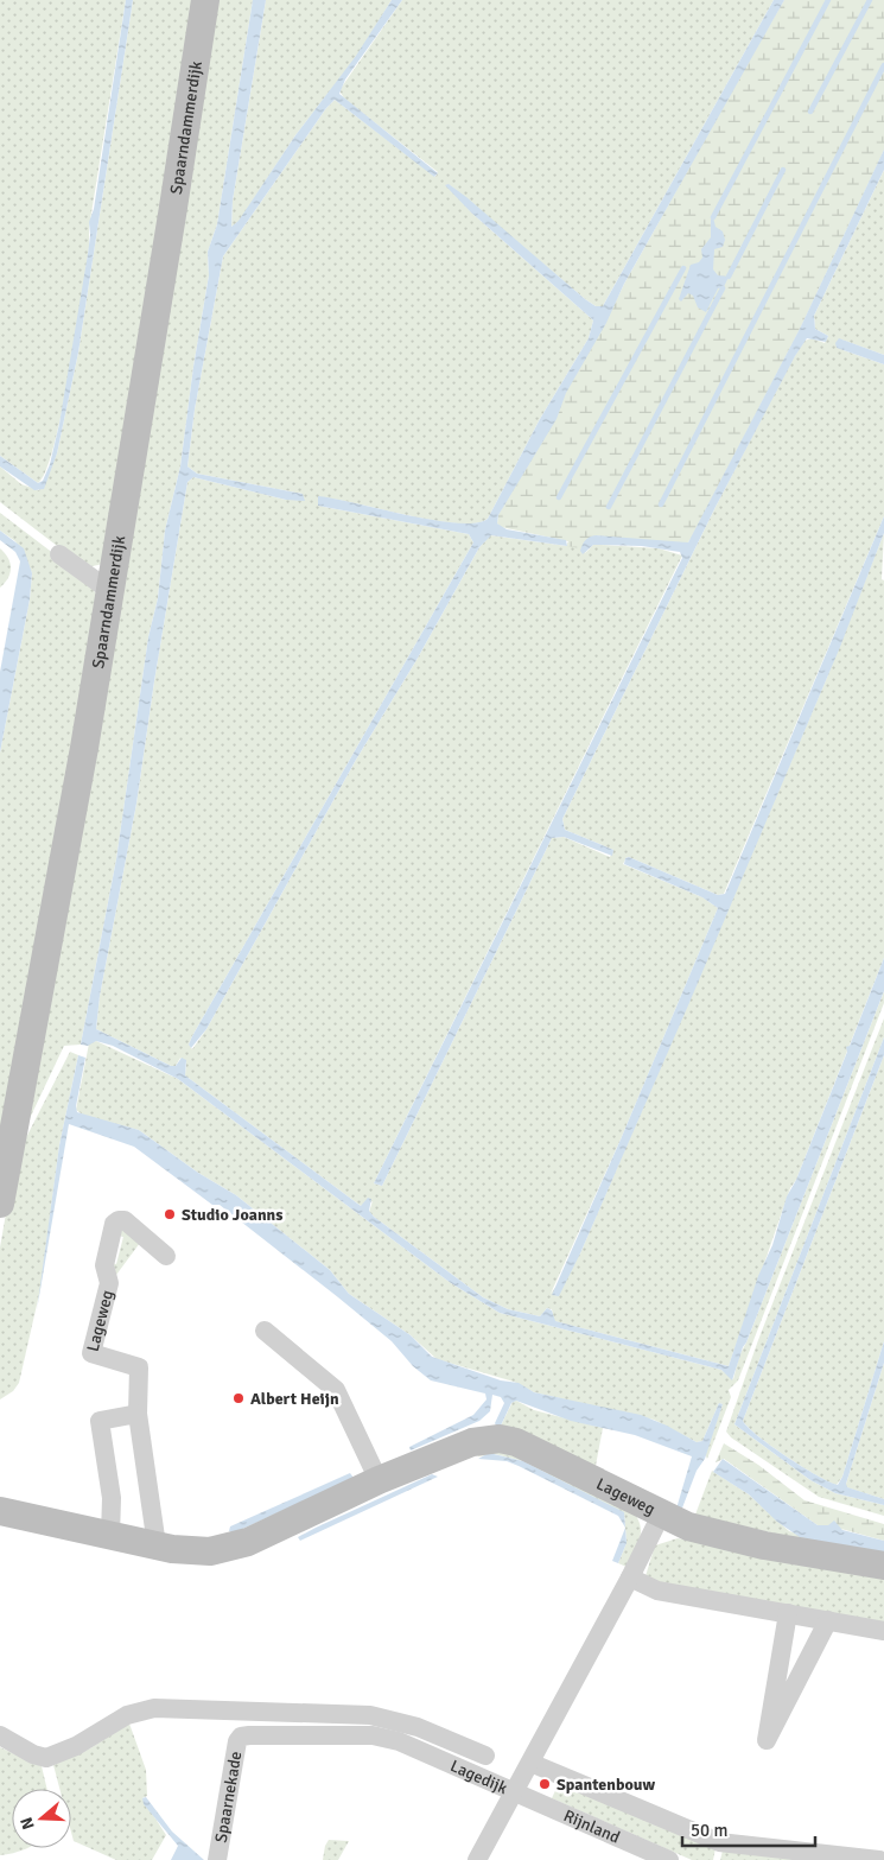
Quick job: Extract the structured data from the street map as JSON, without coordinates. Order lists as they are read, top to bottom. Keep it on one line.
{"streets":{"street":["Spaarndammerdijk","Lageweg","Lagedijk","Spaarnekade","Rijnland"]},"crossings":[["Lageweg","Lagedijk"],["Lagedijk","Spaarnekade"],["Lagedijk","Rijnland"]],"places":["Studio Joanns","Albert Heijn","Spantenbouw"],"scale_bar":"50 m","north":"left"}
